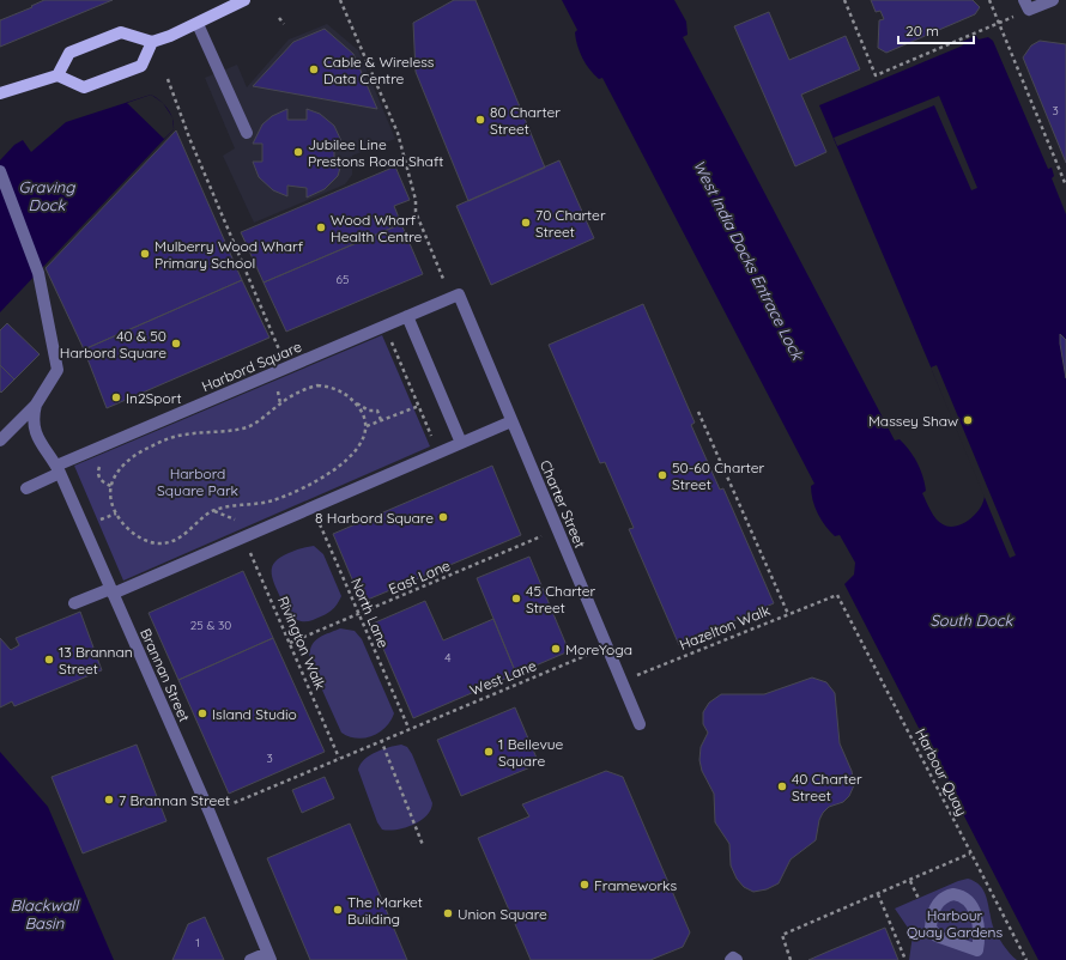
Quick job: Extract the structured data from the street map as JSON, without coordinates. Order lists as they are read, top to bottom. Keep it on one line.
{"streets":{"street":["Harbord Square","Charter Street","Brannan Street"],"path":["East Lane","North Lane","Hazelton Walk","Rivington Walk","West Lane","Harbour Quay"]},"crossings":[["Harbord Square","Charter Street"],["Harbord Square","Brannan Street"],["Charter Street","East Lane"],["Charter Street","Hazelton Walk"],["Charter Street","West Lane"],["East Lane","North Lane"],["East Lane","Rivington Walk"],["North Lane","West Lane"],["Hazelton Walk","Harbour Quay"],["Rivington Walk","West Lane"]],"water":["Graving Dock","West India Docks Entrace Lock","South Dock","Blackwall Basin"],"parks":["Harbord Square Park","Harbour Quay Gardens"],"places":["Cable & Wireless Data Centre","80 Charter Street","Jubilee Line Prestons Road Shaft","70 Charter Street","Wood Wharf Health Centre","Mulberry Wood Wharf Primary School","40 & 50 Harbord Square","In2Sport","Massey Shaw","50-60 Charter Street","8 Harbord Square","45 Charter Street","MoreYoga","13 Brannan Street","Island Studio","1 Bellevue Square","40 Charter Street","7 Brannan Street","Frameworks","The Market Building","Union Square"],"house_numbers":["3","65","25 & 30","4","3","1"],"scale_bar":"20 m"}
